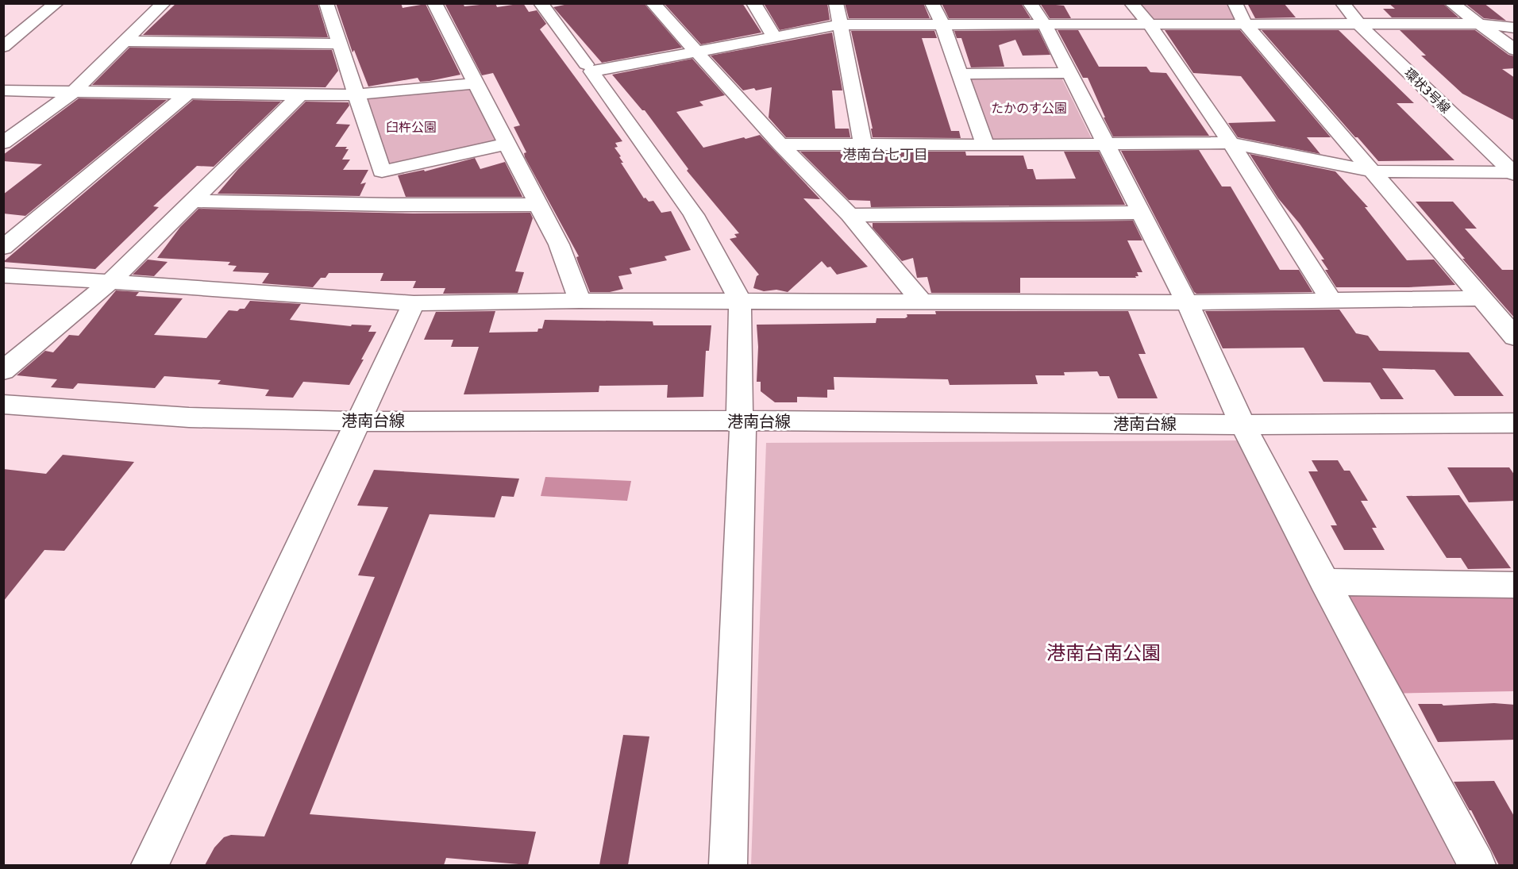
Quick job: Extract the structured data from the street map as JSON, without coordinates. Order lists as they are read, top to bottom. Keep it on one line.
{"streets":{"street":["環状3号線","港南台線"]},"districts":["港南台七丁目"],"parks":["たかのす公園","臼杵公園","港南台南公園"]}
